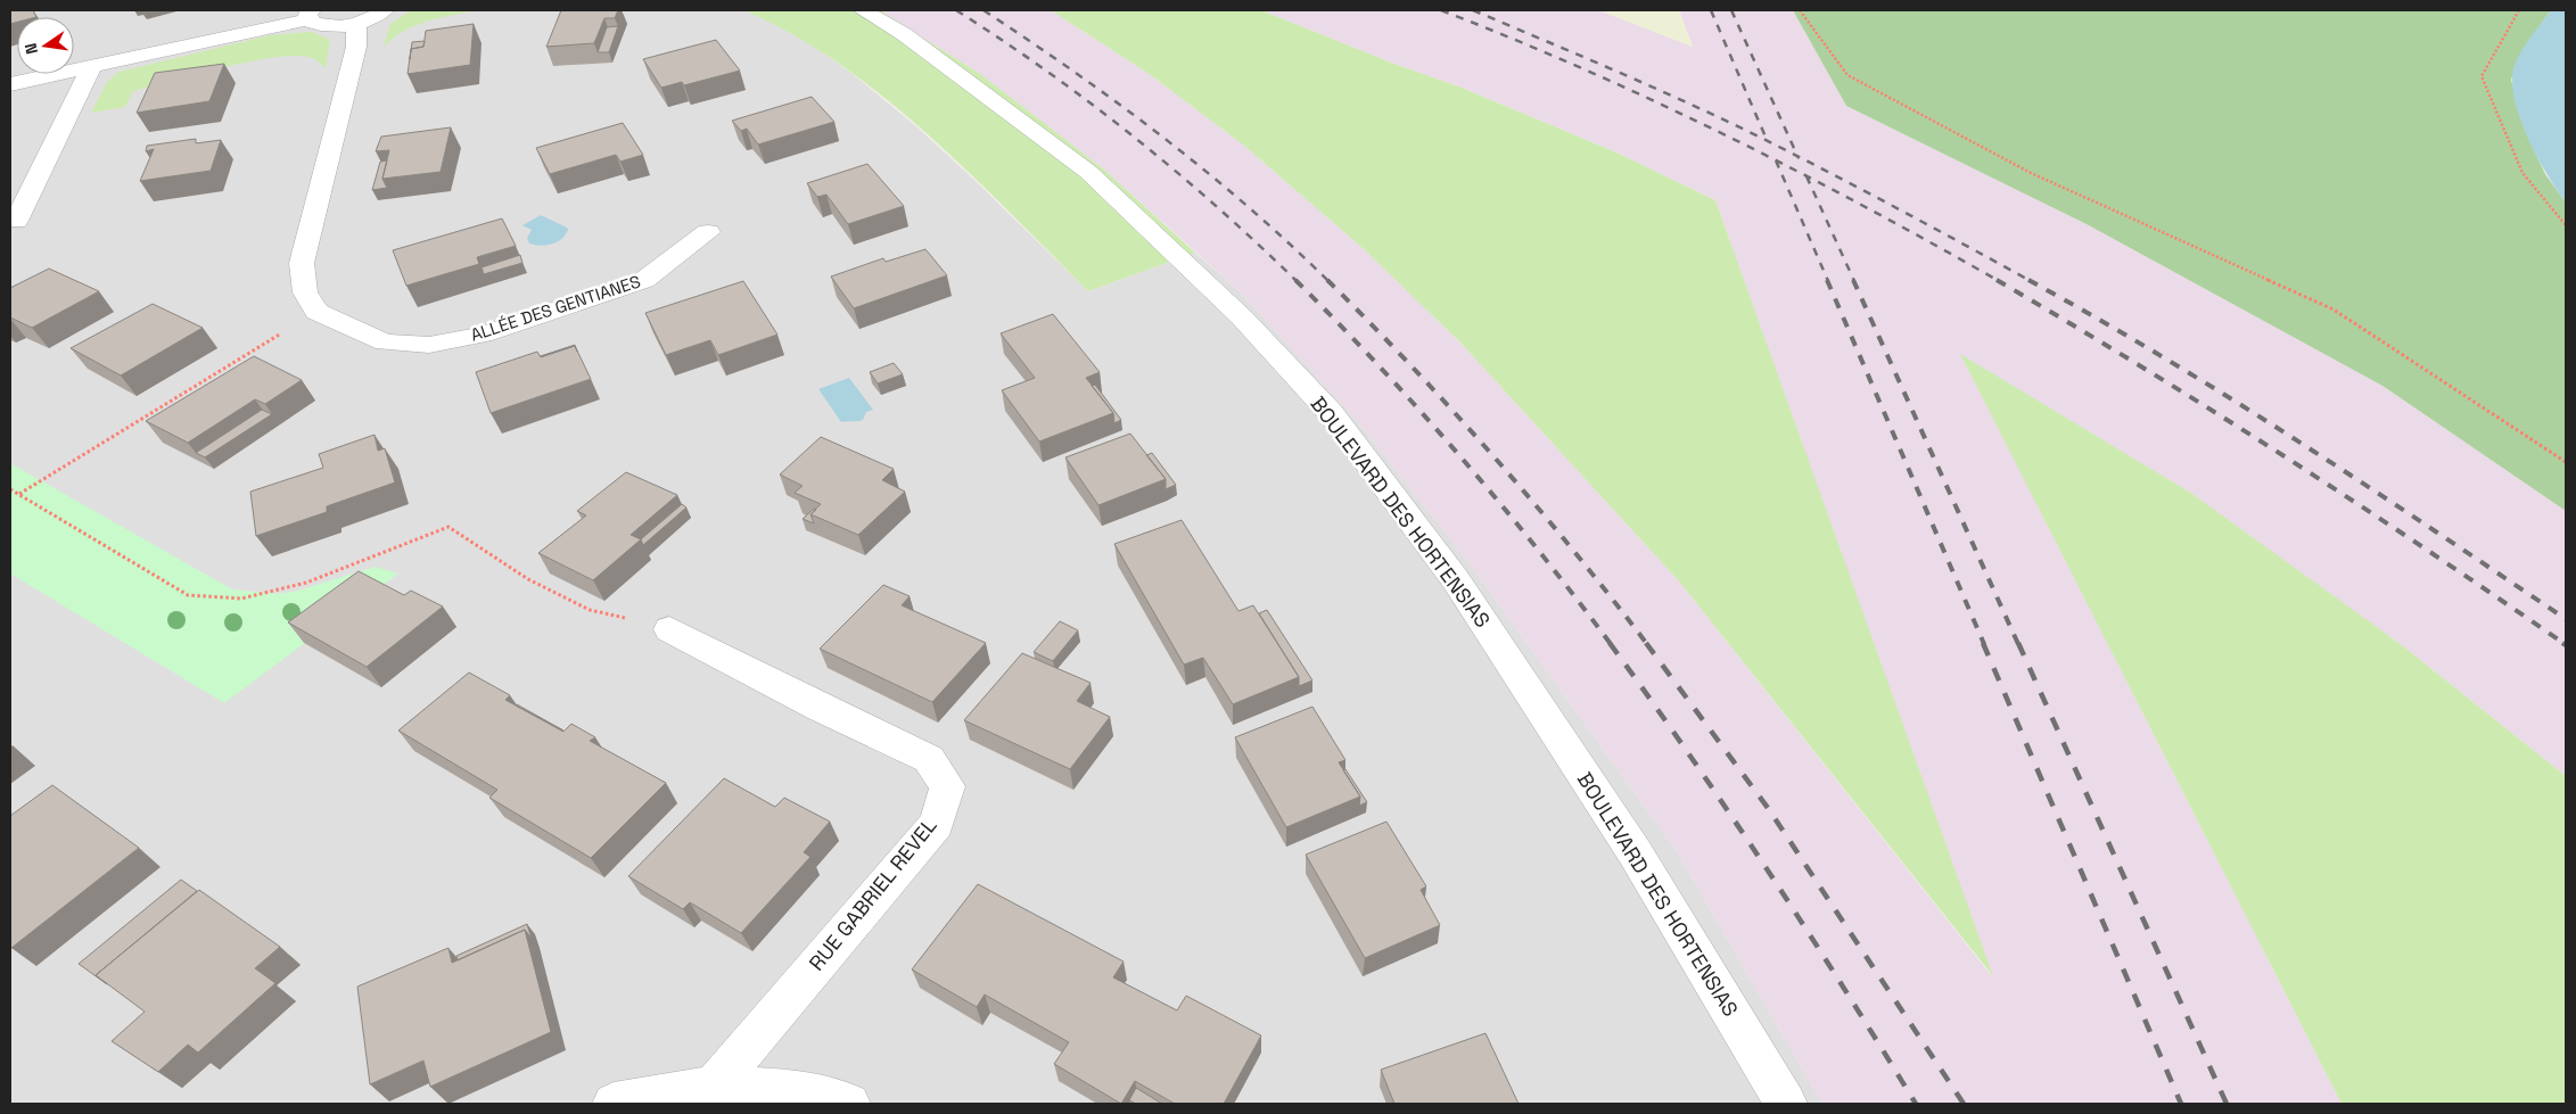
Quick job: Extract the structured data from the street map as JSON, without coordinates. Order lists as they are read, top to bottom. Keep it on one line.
{"streets":{"street":["ALLÉE DES GENTIANES","BOULEVARD DES HORTENSIAS","RUE GABRIEL REVEL"]},"north":"left"}
